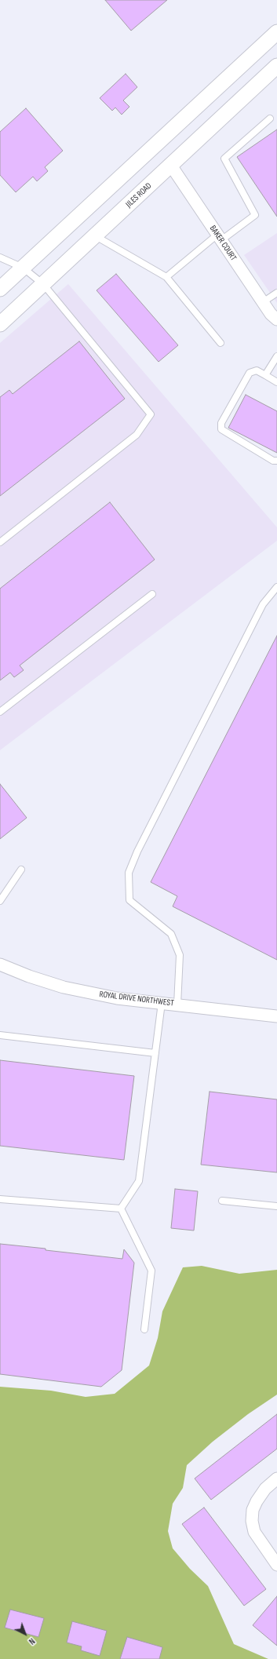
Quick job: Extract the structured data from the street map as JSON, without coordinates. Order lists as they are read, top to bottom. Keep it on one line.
{"streets":{"street":["JILES ROAD","BAKER COURT","ROYAL DRIVE NORTHWEST"]},"crossings":[["JILES ROAD","BAKER COURT"]],"north":"bottom right"}
